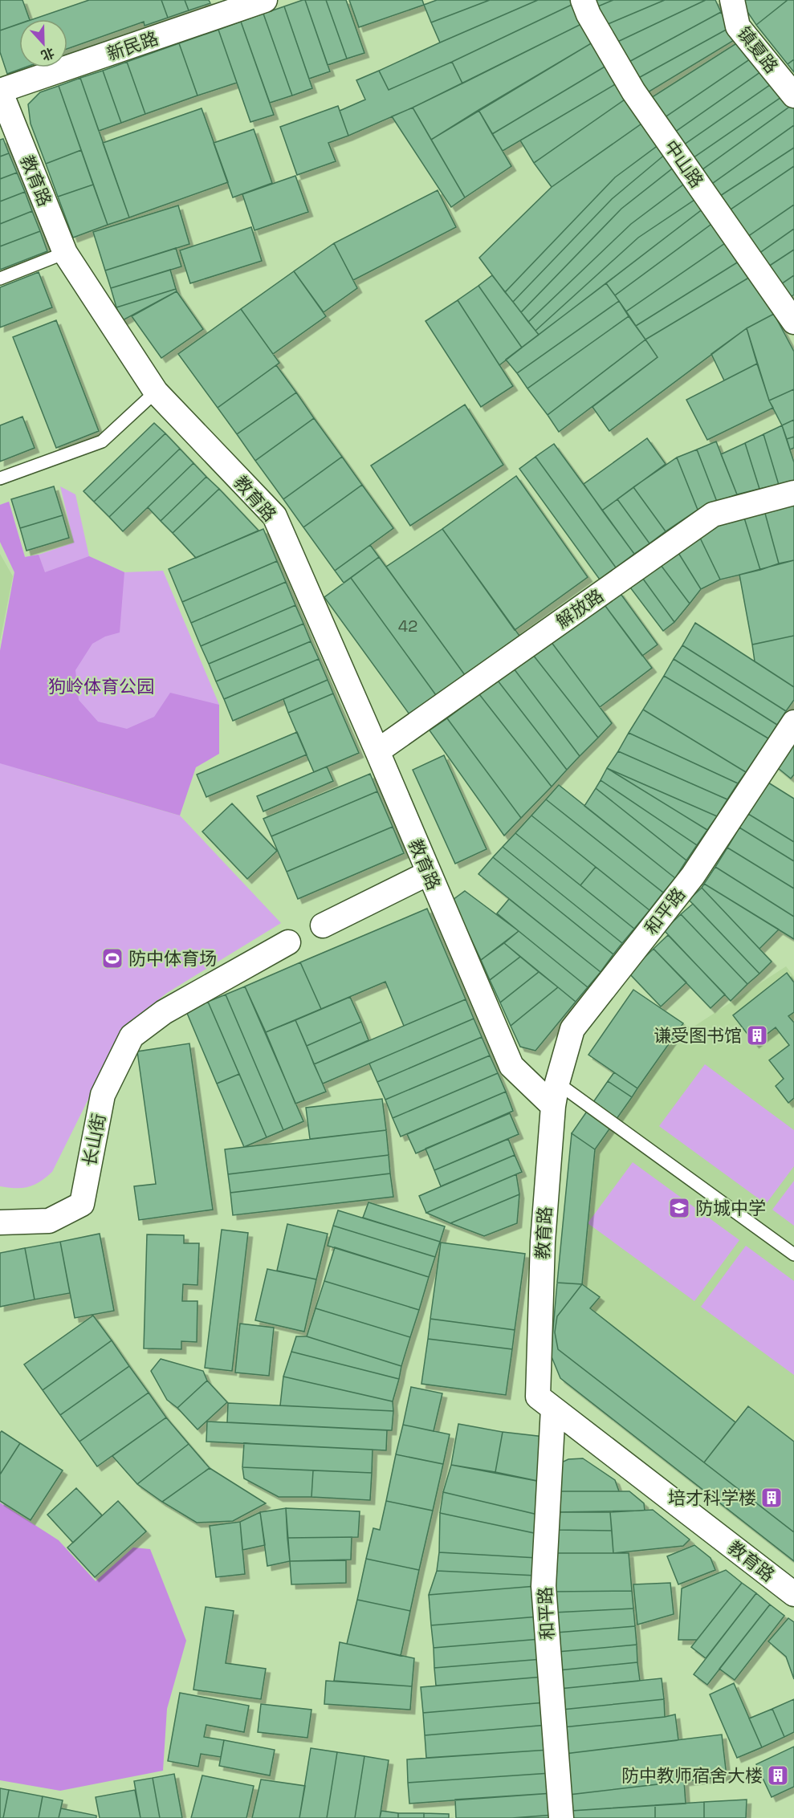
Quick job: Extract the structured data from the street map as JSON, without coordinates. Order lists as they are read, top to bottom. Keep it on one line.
{"streets":{"street":["新民路","镇夏路","中山路","教育路","解放路","和平路","长山街"]},"crossings":[["新民路","教育路"],["教育路","解放路"],["教育路","和平路"]],"parks":["狗岭体育公园"],"places":{"sports":["防中体育场"],"building":["谦受图书馆","培才科学楼","防中教师宿舍大楼"],"school or university":["防城中学"]},"house_numbers":["42"],"north":"bottom"}
